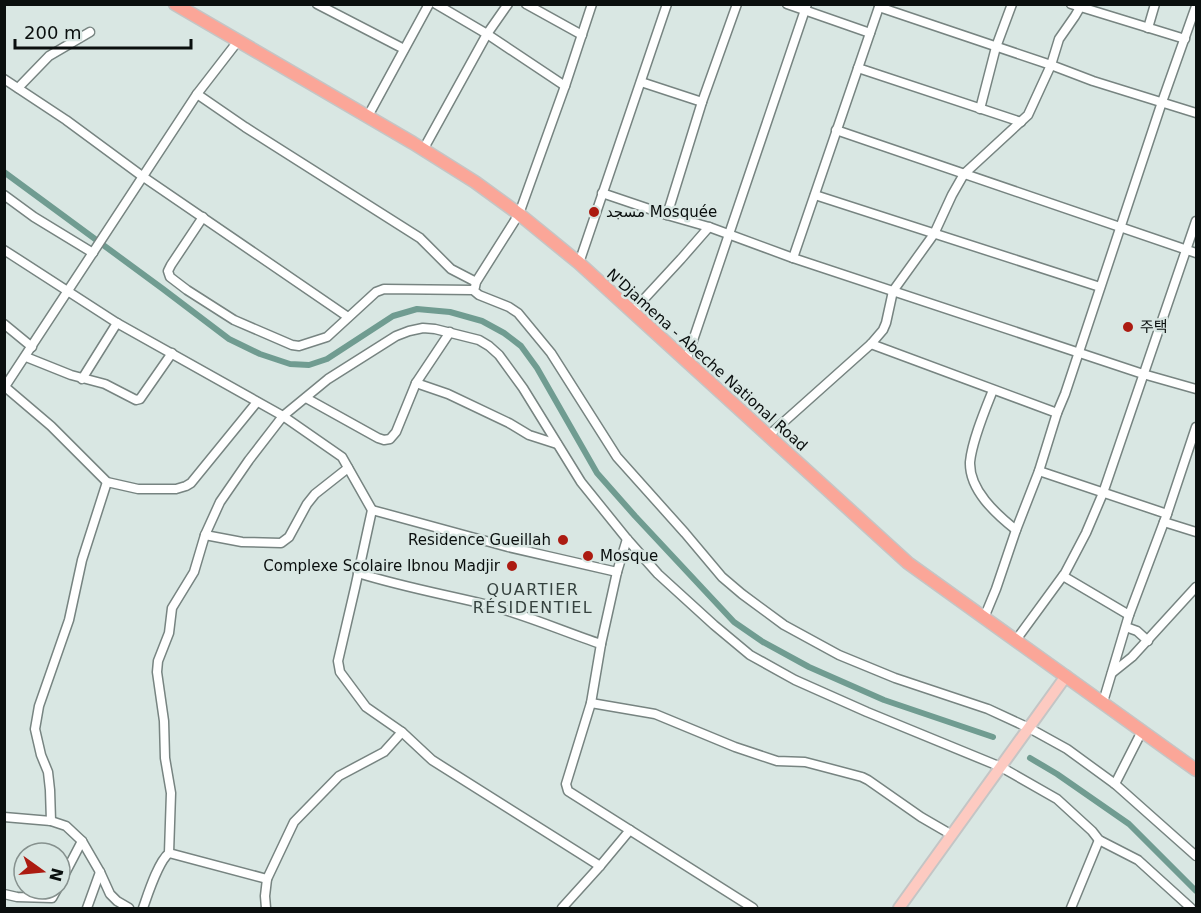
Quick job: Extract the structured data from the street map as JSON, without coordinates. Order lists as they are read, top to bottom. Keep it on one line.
{"streets":{"highway":["N'Djamena - Abeche National Road"]},"districts":["QUARTIER RÉSIDENTIEL"],"places":["مسجد Mosquée","주택","Residence Gueillah","Mosque","Complexe Scolaire Ibnou Madjir"],"scale_bar":"200 m","north":"right"}
